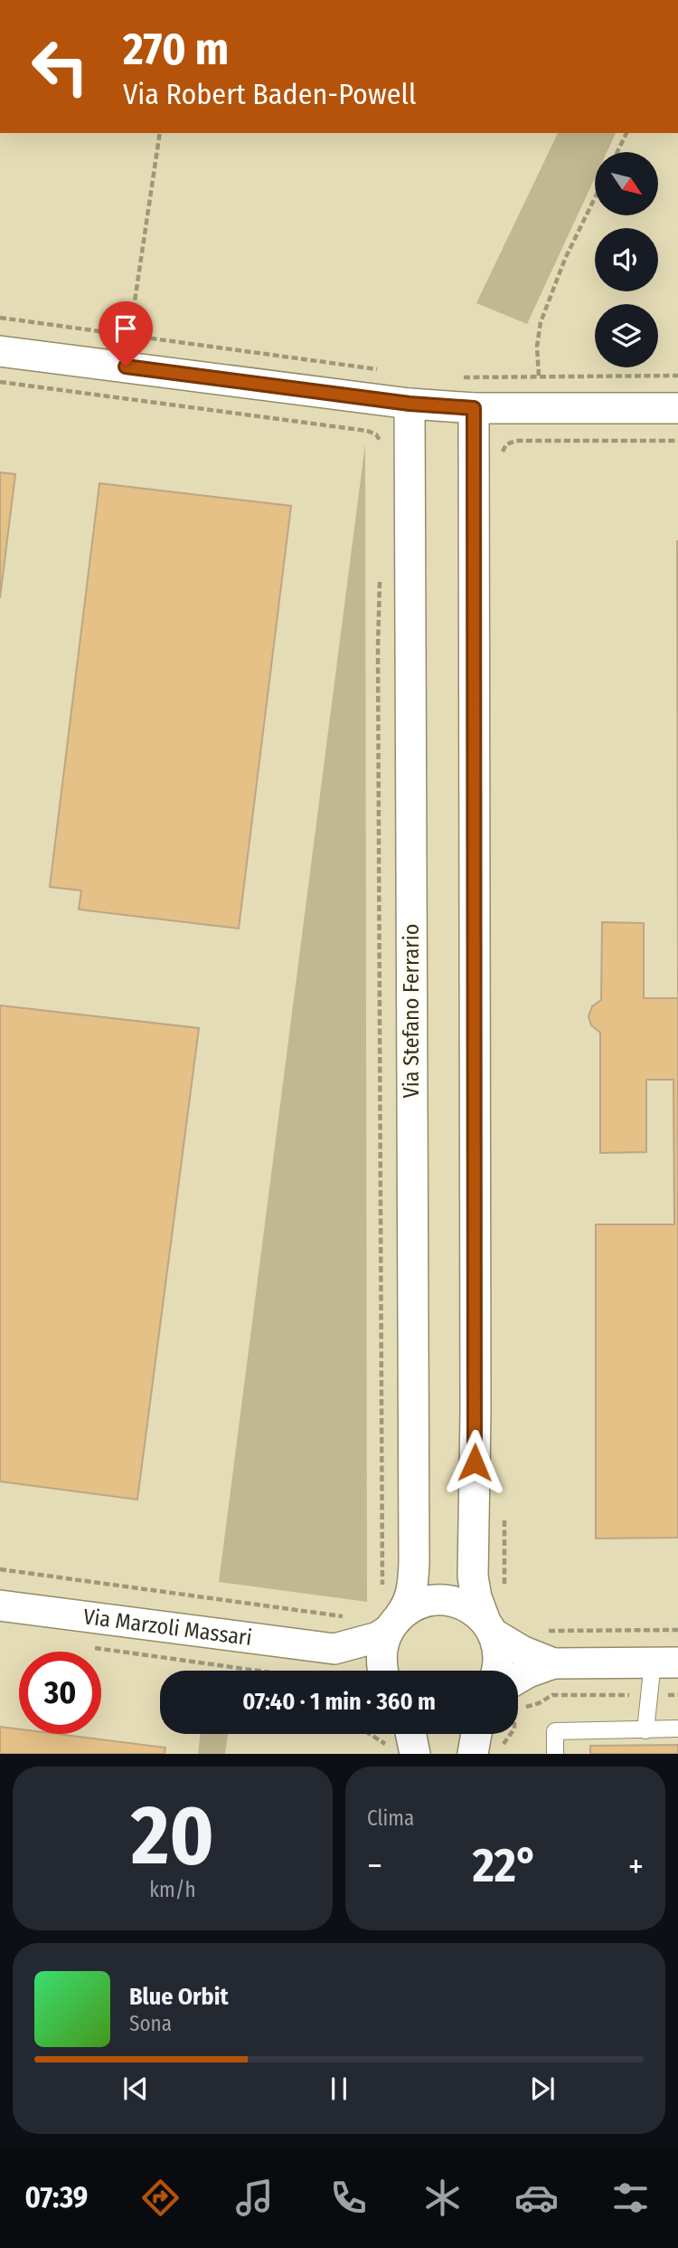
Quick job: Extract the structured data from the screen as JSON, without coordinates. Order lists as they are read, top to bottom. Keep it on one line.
{"streets":{"street":["Via Stefano Ferrario","Via Marzoli Massari"]},"crossings":[["Via Stefano Ferrario","Via Marzoli Massari"]],"north":"bottom right","page":{"turn":["270 m","Via Robert Baden-Powell"],"limit":"30","trip":"07:40 · 1 min · 360 m","tile":[["20","km/h"],"Clima"],"heat":["−","22°","+"],"song":["Blue Orbit","Sona"],"tabs":"07:39"}}
